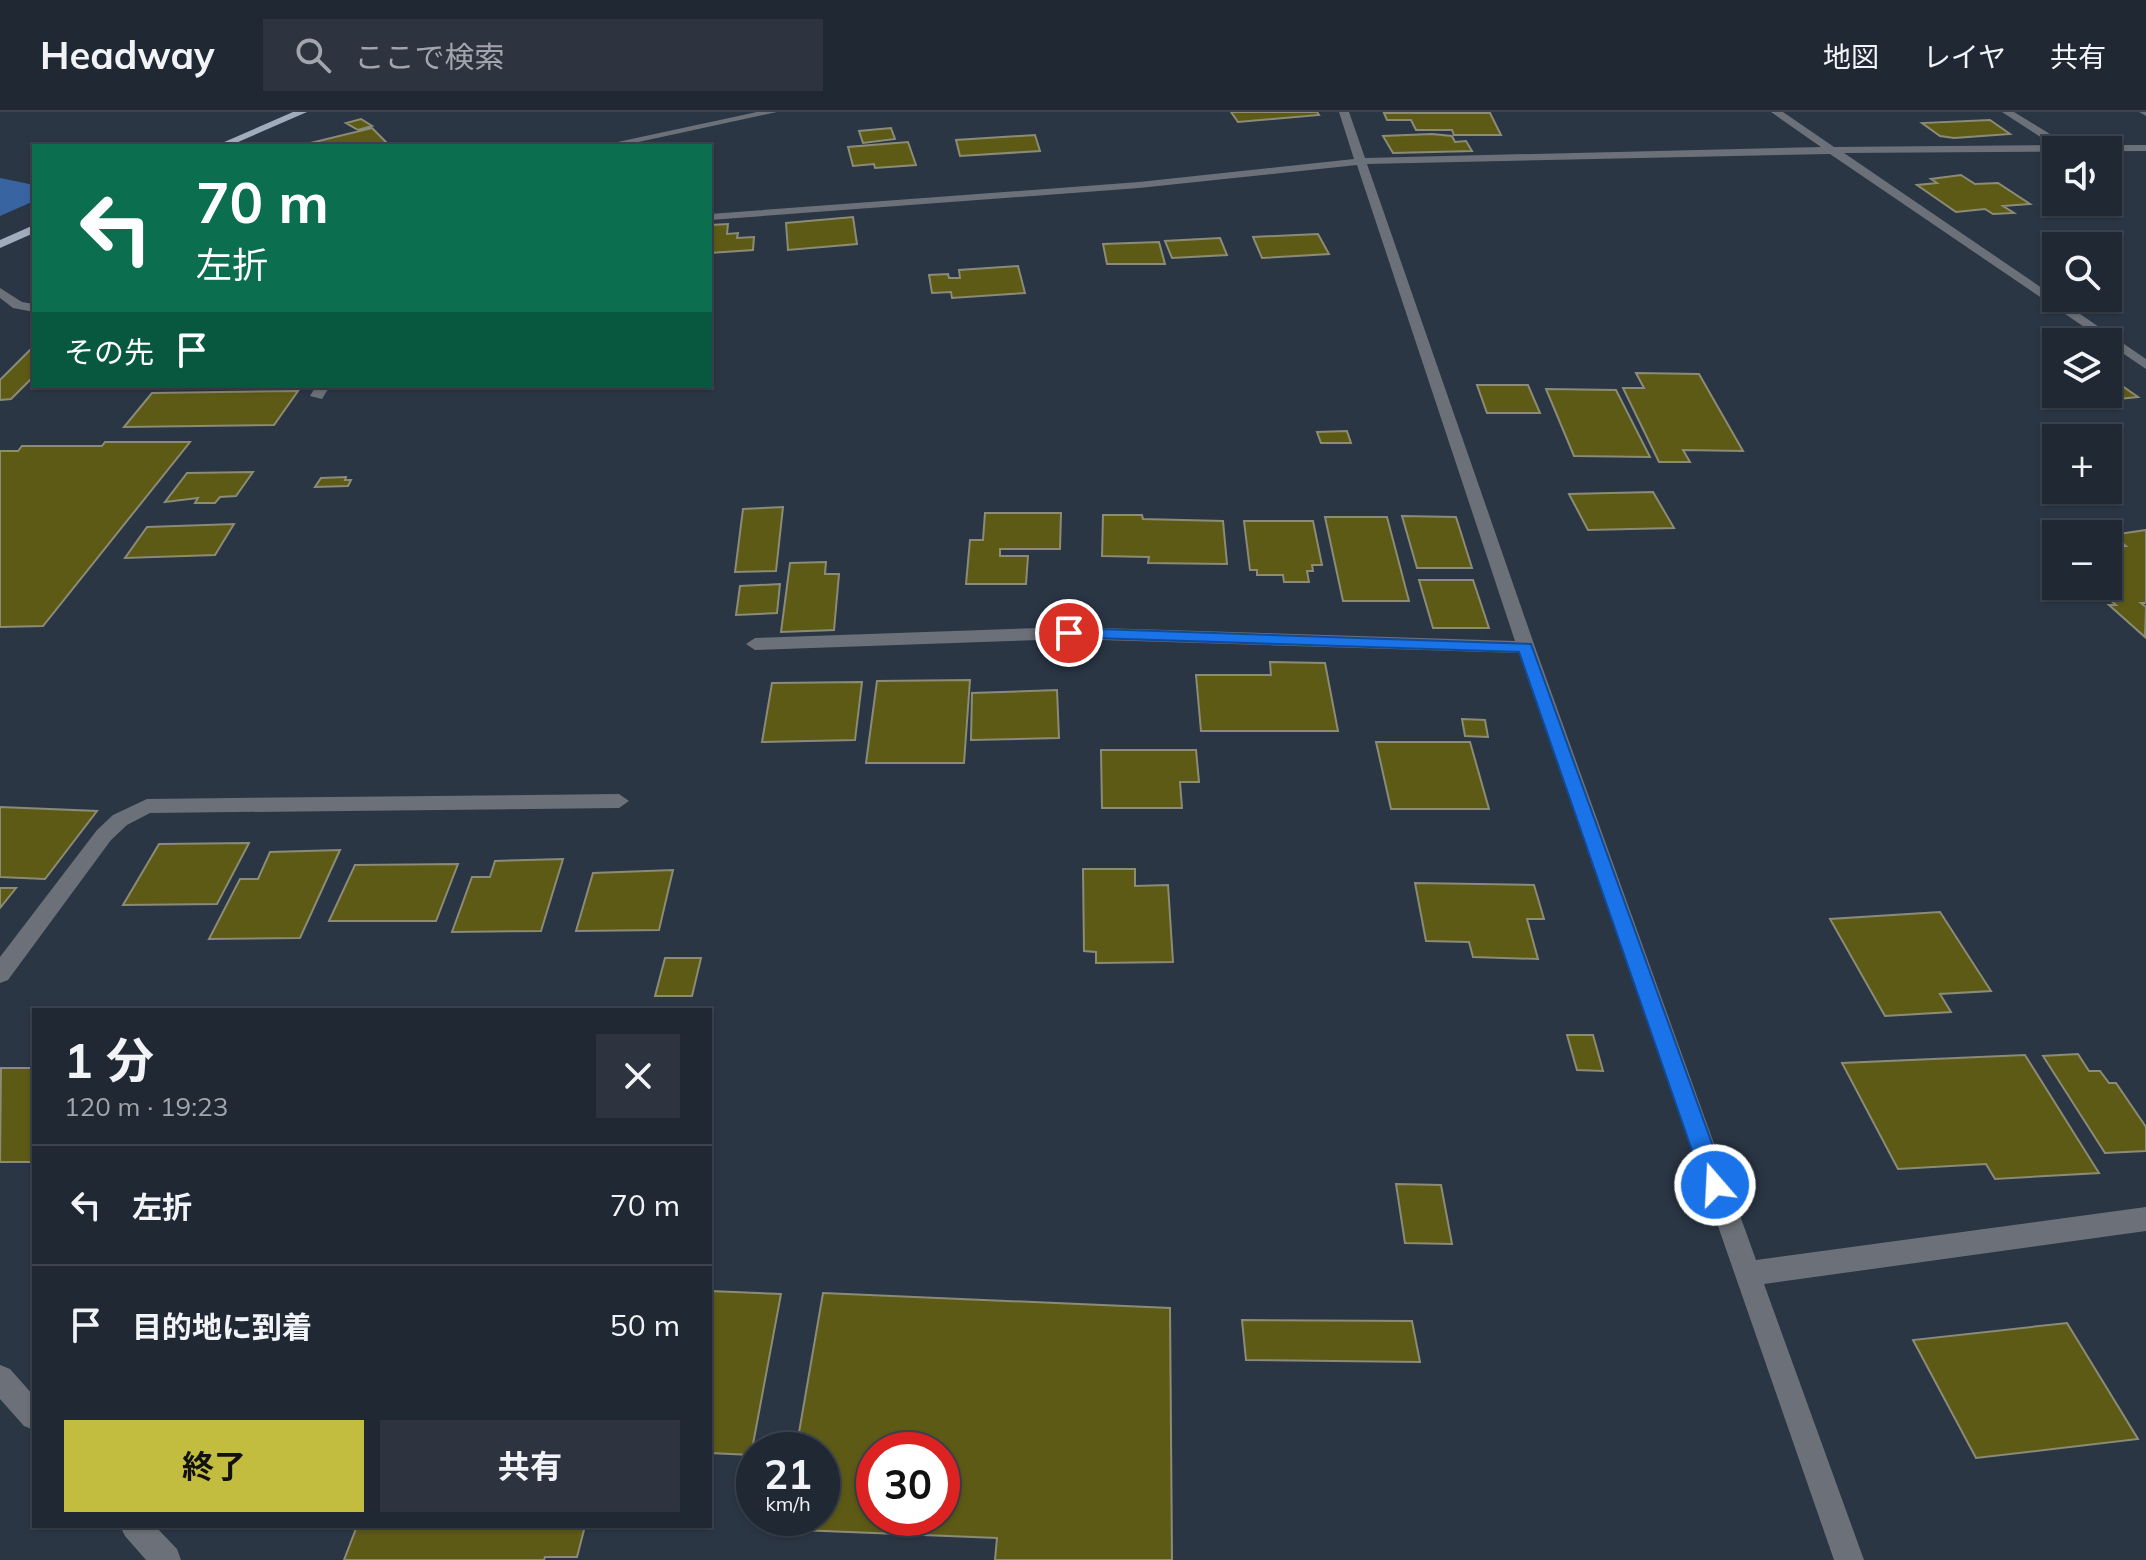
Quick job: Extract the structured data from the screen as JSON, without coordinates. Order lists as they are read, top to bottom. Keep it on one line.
{"page":{"header":"Headway","search":"ここで検索","nav":["地図","レイヤ","共有"],"map_buttons":["+","−"],"turn":["70 m","左折"],"then":"その先","heading":["1 分","120 m · 19:23"],"list":[{"name":"左折","value":"70 m"},{"name":"目的地に到着","value":"50 m"}],"buttons":["終了","共有"],"speed":"21 km/h","limit":"30"}}
